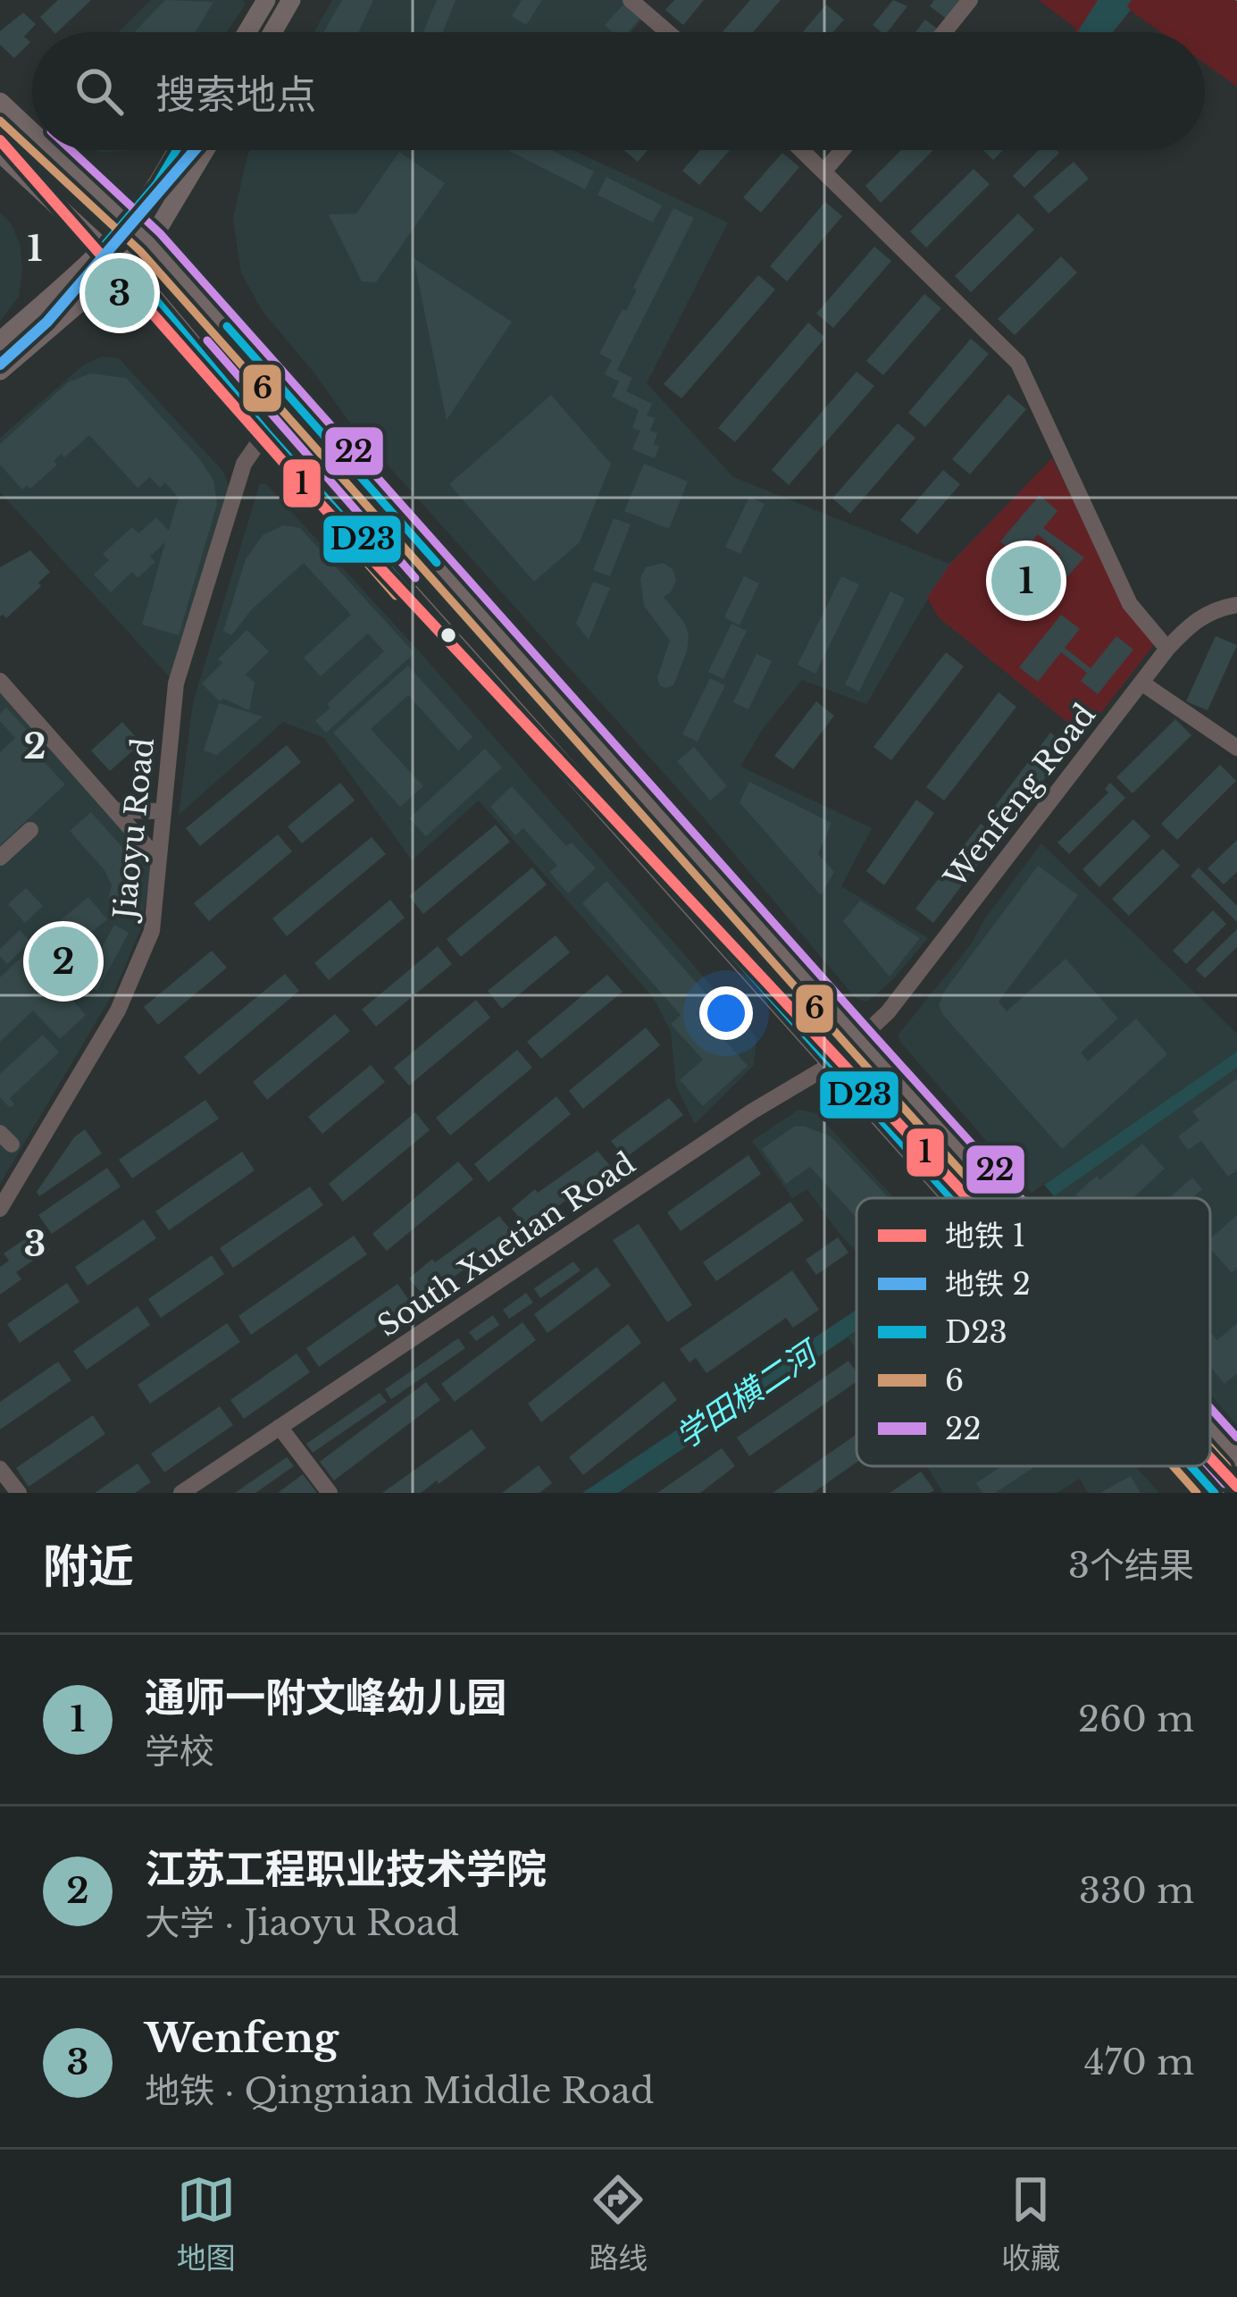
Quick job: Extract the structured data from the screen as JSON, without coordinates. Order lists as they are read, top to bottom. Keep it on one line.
{"streets":{"street":["Wenfeng Road","Jiaoyu Road","South Xuetian Road"]},"crossings":[["Wenfeng Road","South Xuetian Road"]],"water":["学田横二河"],"lines":["transit line 6","metro line 1","metro line 2","transit line D23","transit line 22"],"legend":["地铁 1","地铁 2","D23","6","22"],"page":{"search":"搜索地点","pins":["3","1","2"],"heading":["附近","3个结果"],"list":[{"mark":"1","name":"通师一附文峰幼儿园","note":"学校","value":"260 m"},{"mark":"2","name":"江苏工程职业技术学院","note":"大学 · Jiaoyu Road","value":"330 m"},{"mark":"3","name":"Wenfeng","note":"地铁 · Qingnian Middle Road","value":"470 m"}],"nav":["地图","路线","收藏"]},"grid":{"rows":["1","2","3"]}}
